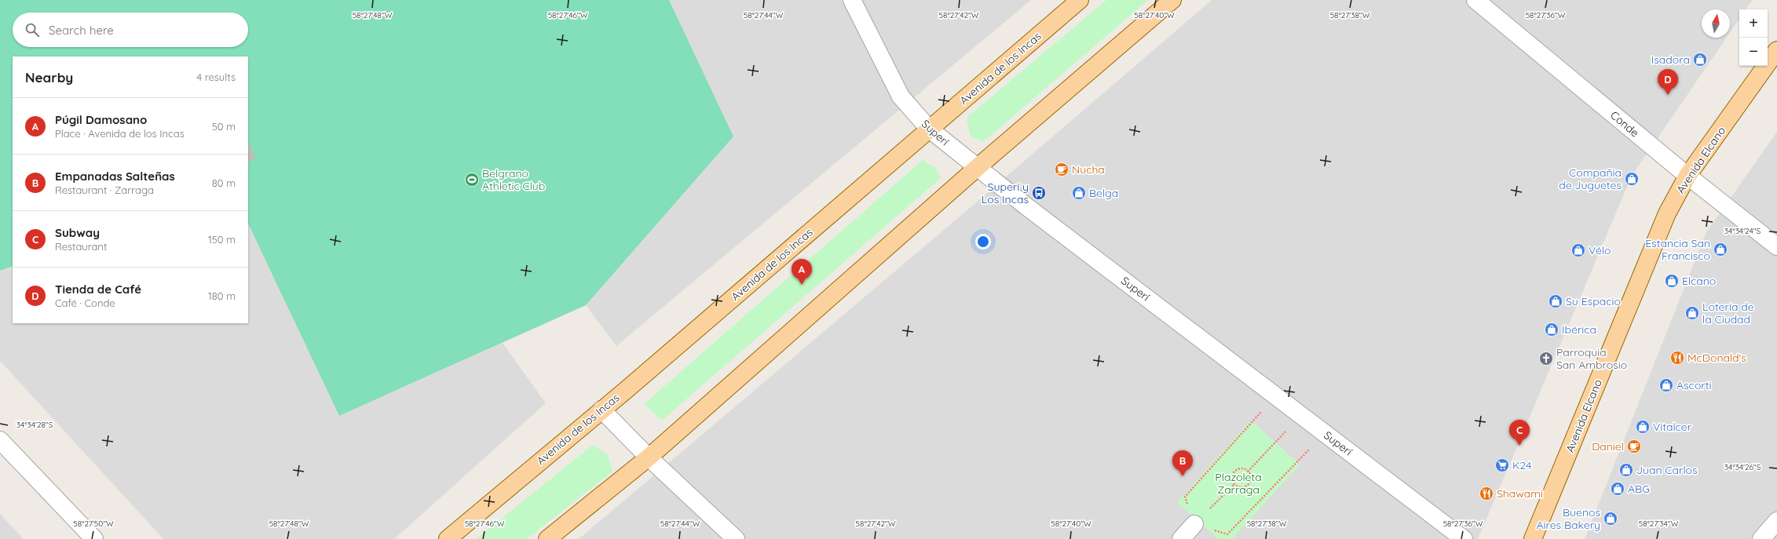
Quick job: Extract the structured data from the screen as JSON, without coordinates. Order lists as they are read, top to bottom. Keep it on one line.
{"streets":{"main road":["Avenida de los Incas","Avenida Elcano"],"street":["Conde","Superí"]},"crossings":[["Avenida de los Incas","Superí"],["Conde","Avenida Elcano"]],"parks":["Plazoleta Zarraga"],"places":{"shop":["Isadora","Compañia de Juguetes","Belga","Estancia San Francisco","Vélo","Elcano","Su Espacio","Lotería de la Ciudad","Ibérica","Ascorti","Vitalcer","Juan Carlos","ABG","Buenos Aires Bakery"],"cafe":["Nucha","Daniel"],"sports":["Belgrano Athletic Club"],"bus stop":["Superí y Los Incas"],"restaurant":["McDonald's","Shawami"],"church":["Parroquia San Ambrosio"],"supermarket":["K24"]},"north":"top","page":{"map_buttons":["+","−"],"search":"Search here","heading":["Nearby","4 results"],"pins":["D","A","C","B"],"list":[{"mark":"A","name":"Púgil Damosano","note":"Place · Avenida de los Incas","value":"50 m"},{"mark":"B","name":"Empanadas Salteñas","note":"Restaurant · Zarraga","value":"80 m"},{"mark":"C","name":"Subway","note":"Restaurant","value":"150 m"},{"mark":"D","name":"Tienda de Café","note":"Café · Conde","value":"180 m"}]},"coordinates":["58°27'48\"W","58°27'46\"W","58°27'44\"W","58°27'42\"W","58°27'40\"W","58°27'38\"W","58°27'36\"W","34°34'24\"S","34°34'28\"S","34°34'26\"S","58°27'50\"W","58°27'34\"W"]}
